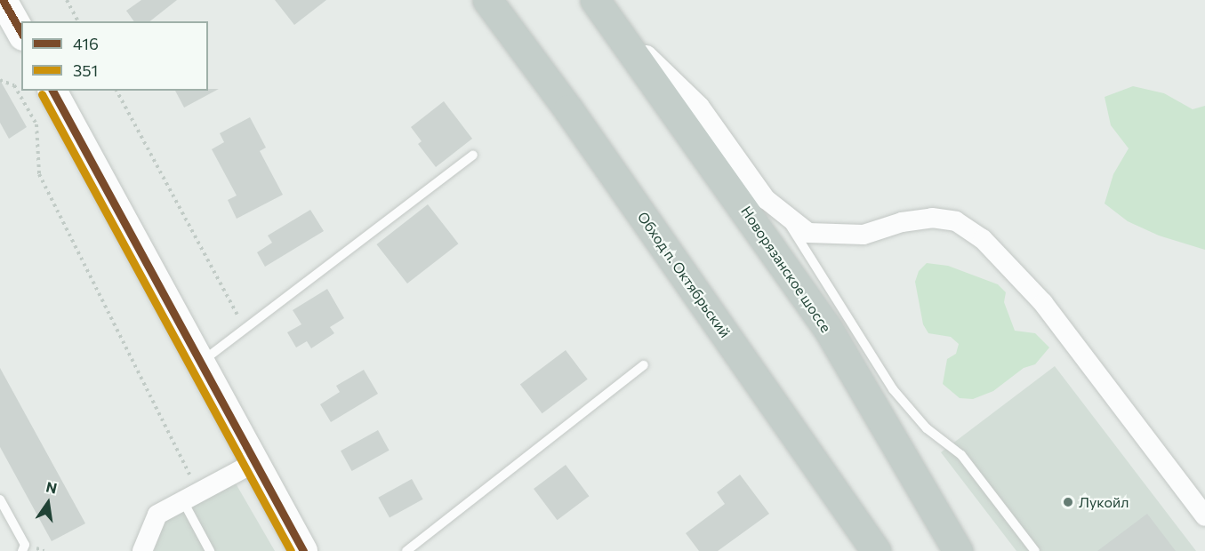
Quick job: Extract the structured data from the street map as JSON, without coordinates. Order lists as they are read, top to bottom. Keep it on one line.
{"streets":{"highway":["Новорязанское шоссе","Обход п. Октябрьский"]},"places":["Лукойл"],"lines":["transit line 416","transit line 351"],"legend":["416","351"],"north":"top"}
